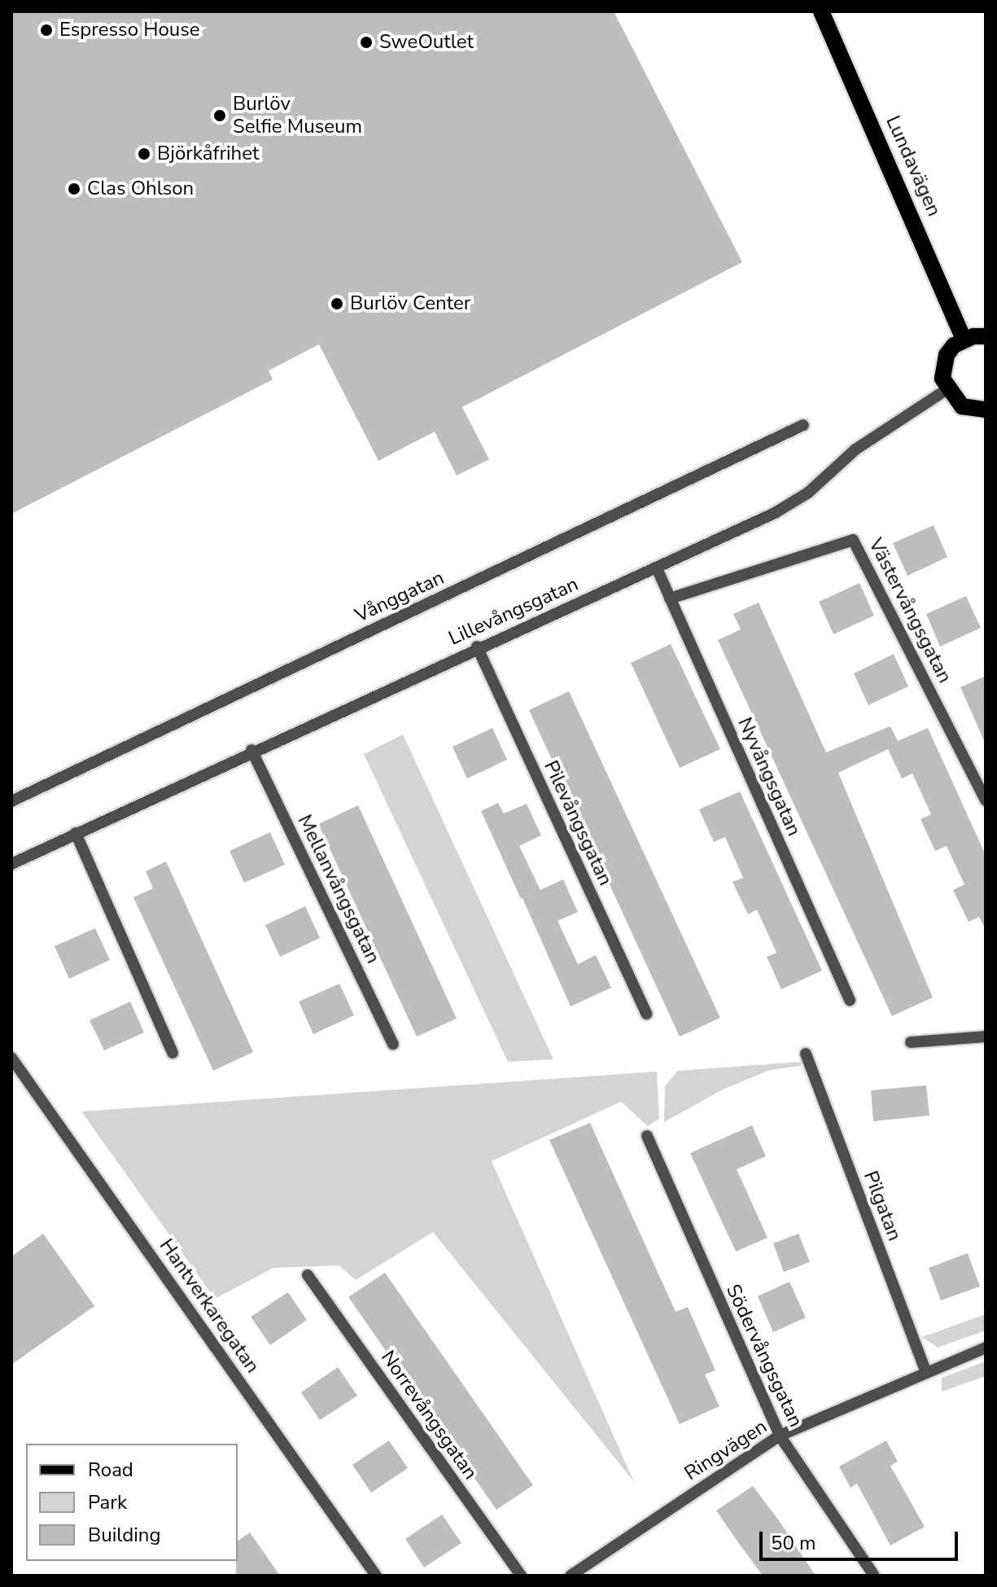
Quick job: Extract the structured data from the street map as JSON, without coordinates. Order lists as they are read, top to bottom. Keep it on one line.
{"streets":{"main road":["Lundavägen"],"street":["Vånggatan","Västervångsgatan","Lillevångsgatan","Nyvångsgatan","Pilevångsgatan","Mellanvångsgatan","Pilgatan","Hantverkaregatan","Södervångsgatan","Norrevångsgatan","Ringvägen"]},"crossings":[["Västervångsgatan","Nyvångsgatan"],["Lillevångsgatan","Nyvångsgatan"],["Lillevångsgatan","Pilevångsgatan"],["Lillevångsgatan","Mellanvångsgatan"],["Pilgatan","Ringvägen"],["Södervångsgatan","Ringvägen"]],"places":["Espresso House","SweOutlet","Burlöv Selfie Museum","Björkåfrihet","Clas Ohlson","Burlöv Center"],"legend":["Road","Park","Building"],"scale_bar":"50 m"}
